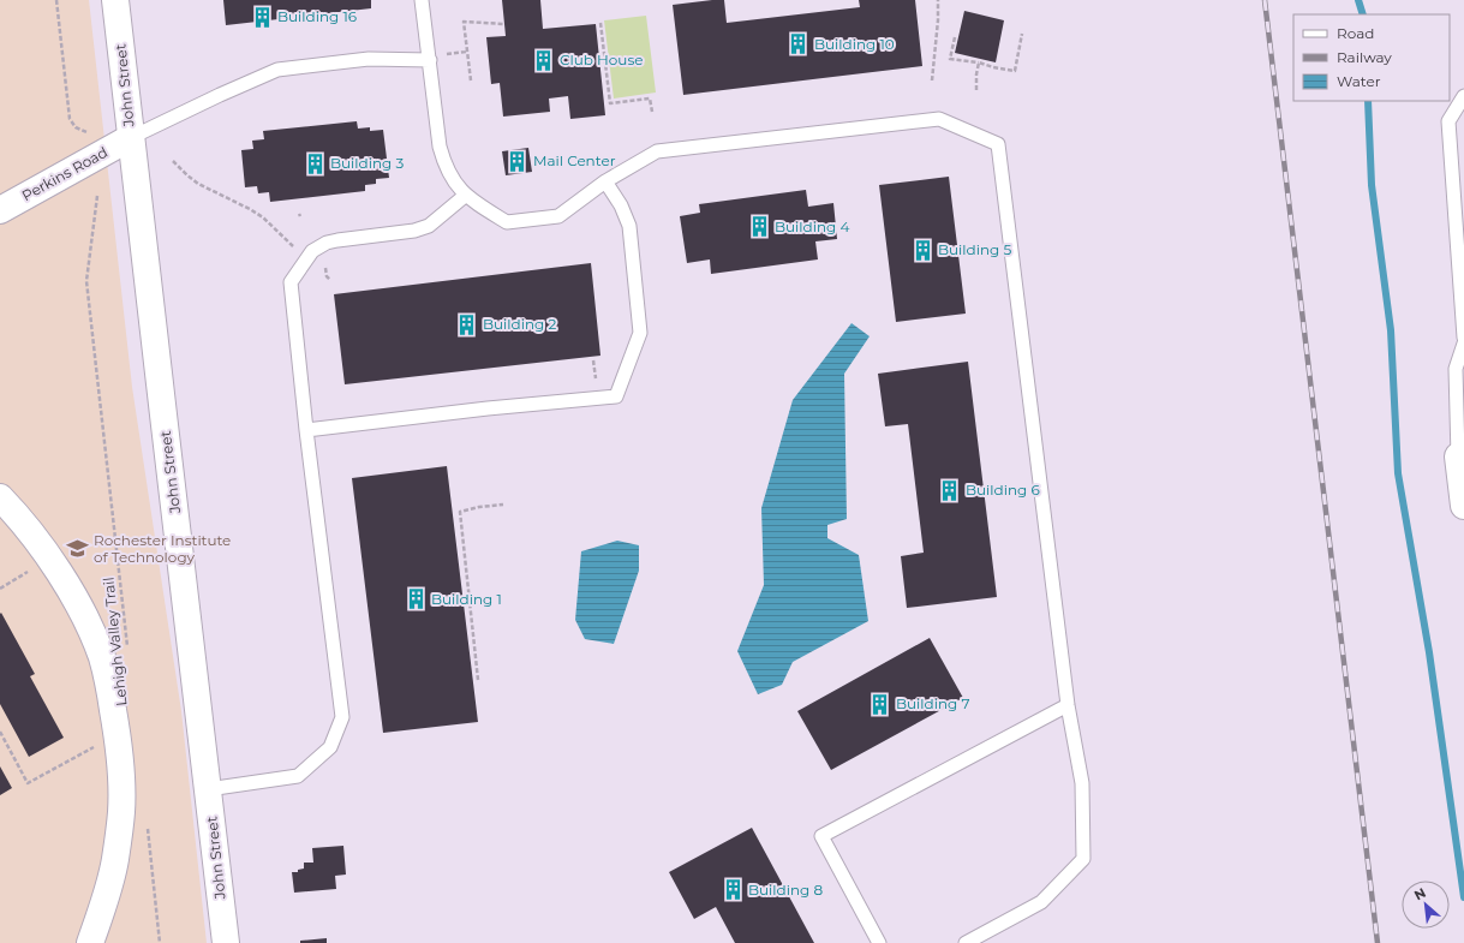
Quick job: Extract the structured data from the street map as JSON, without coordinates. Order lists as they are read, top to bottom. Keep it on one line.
{"streets":{"street":["John Street","Perkins Road"],"path":["Lehigh Valley Trail"]},"crossings":[["John Street","Perkins Road"]],"places":{"building":["Building 16","Building 10","Club House","Mail Center","Building 3","Building 4","Building 5","Building 2","Building 6","Building 1","Building 7","Building 8"],"school or university":["Rochester Institute of Technology"]},"legend":["Road","Railway","Water"],"north":"top left"}
